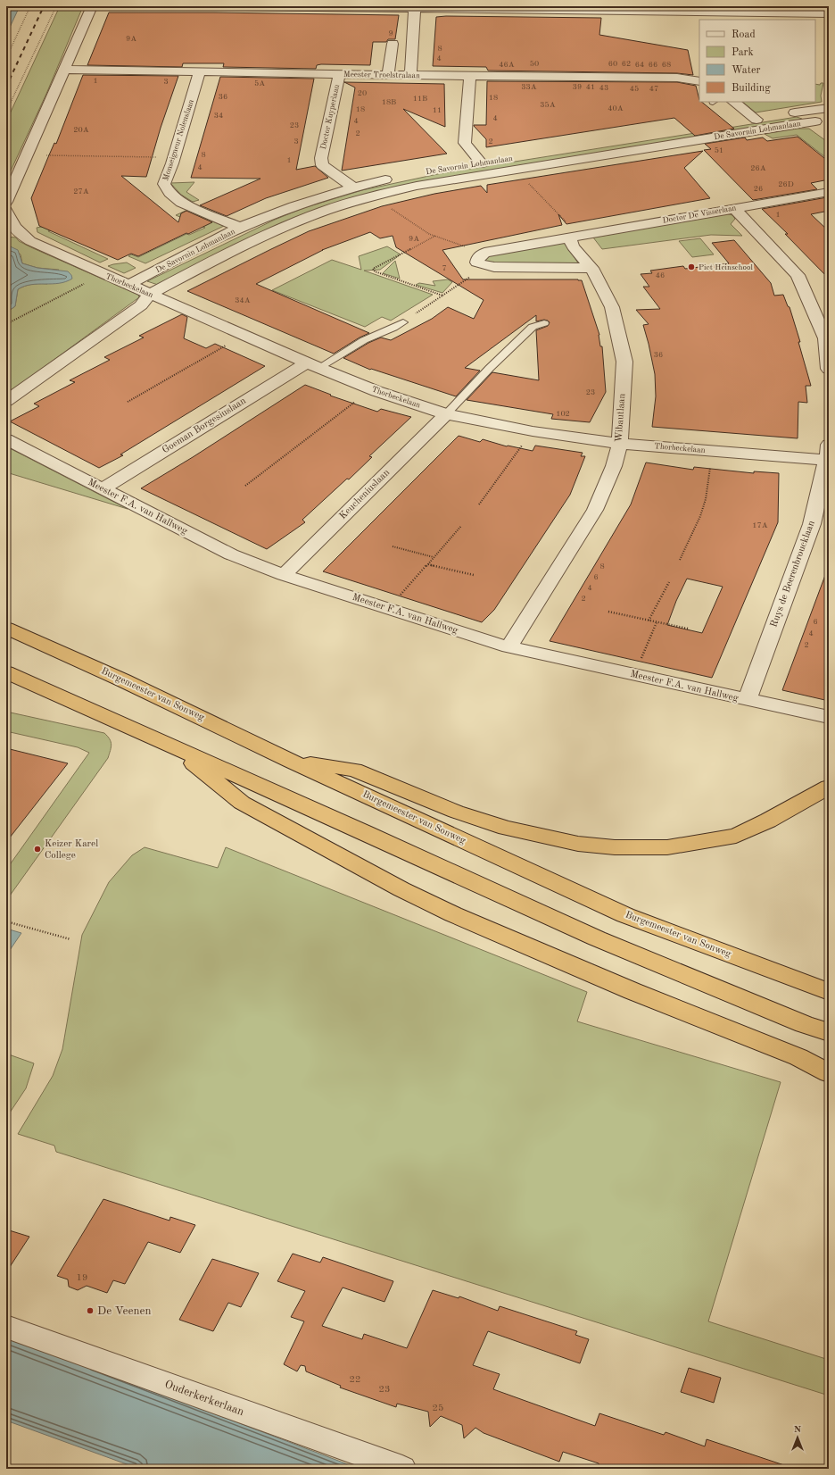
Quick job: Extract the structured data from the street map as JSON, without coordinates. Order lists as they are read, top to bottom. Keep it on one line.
{"streets":{"highway":["Burgemeester van Sonweg"],"street":["Meester Troelstralaan","Doctor Kuyperlaan","De Savornin Lohmanlaan","Monseigneur Nolenslaan","Doctor De Visserlaan","Thorbeckelaan","Wibautlaan","Goeman Borgesiuslaan","Keucheniuslaan","Meester F.A. van Hallweg","Ruys de Beerenbroucklaan","Ouderkerkerlaan"]},"crossings":[["Meester Troelstralaan","Doctor Kuyperlaan"],["Meester Troelstralaan","Monseigneur Nolenslaan"],["Doctor Kuyperlaan","De Savornin Lohmanlaan"],["De Savornin Lohmanlaan","Monseigneur Nolenslaan"],["De Savornin Lohmanlaan","Thorbeckelaan"],["Doctor De Visserlaan","Wibautlaan"],["Thorbeckelaan","Wibautlaan"],["Thorbeckelaan","Goeman Borgesiuslaan"],["Thorbeckelaan","Keucheniuslaan"],["Thorbeckelaan","Ruys de Beerenbroucklaan"],["Wibautlaan","Meester F.A. van Hallweg"],["Goeman Borgesiuslaan","Meester F.A. van Hallweg"],["Keucheniuslaan","Meester F.A. van Hallweg"],["Meester F.A. van Hallweg","Ruys de Beerenbroucklaan"]],"places":["Piet Heinschool","Keizer Karel College","De Veenen"],"house_numbers":["9","9A","8","4","50","60","62","46A","64","66","68","1","3","5A","33A","39","41","43","45","47","20","36","18","11B","18B","35A","40A","18","11","34","4","4","23","20A","2","3","2","51","8","1","4","26A","26D","26","27A","1","9A","7","46","34A","36","23","102","17A","8","6","4","2","6","4","2","19","22","23","25"],"legend":["Road","Park","Water","Building"],"north":"top"}
